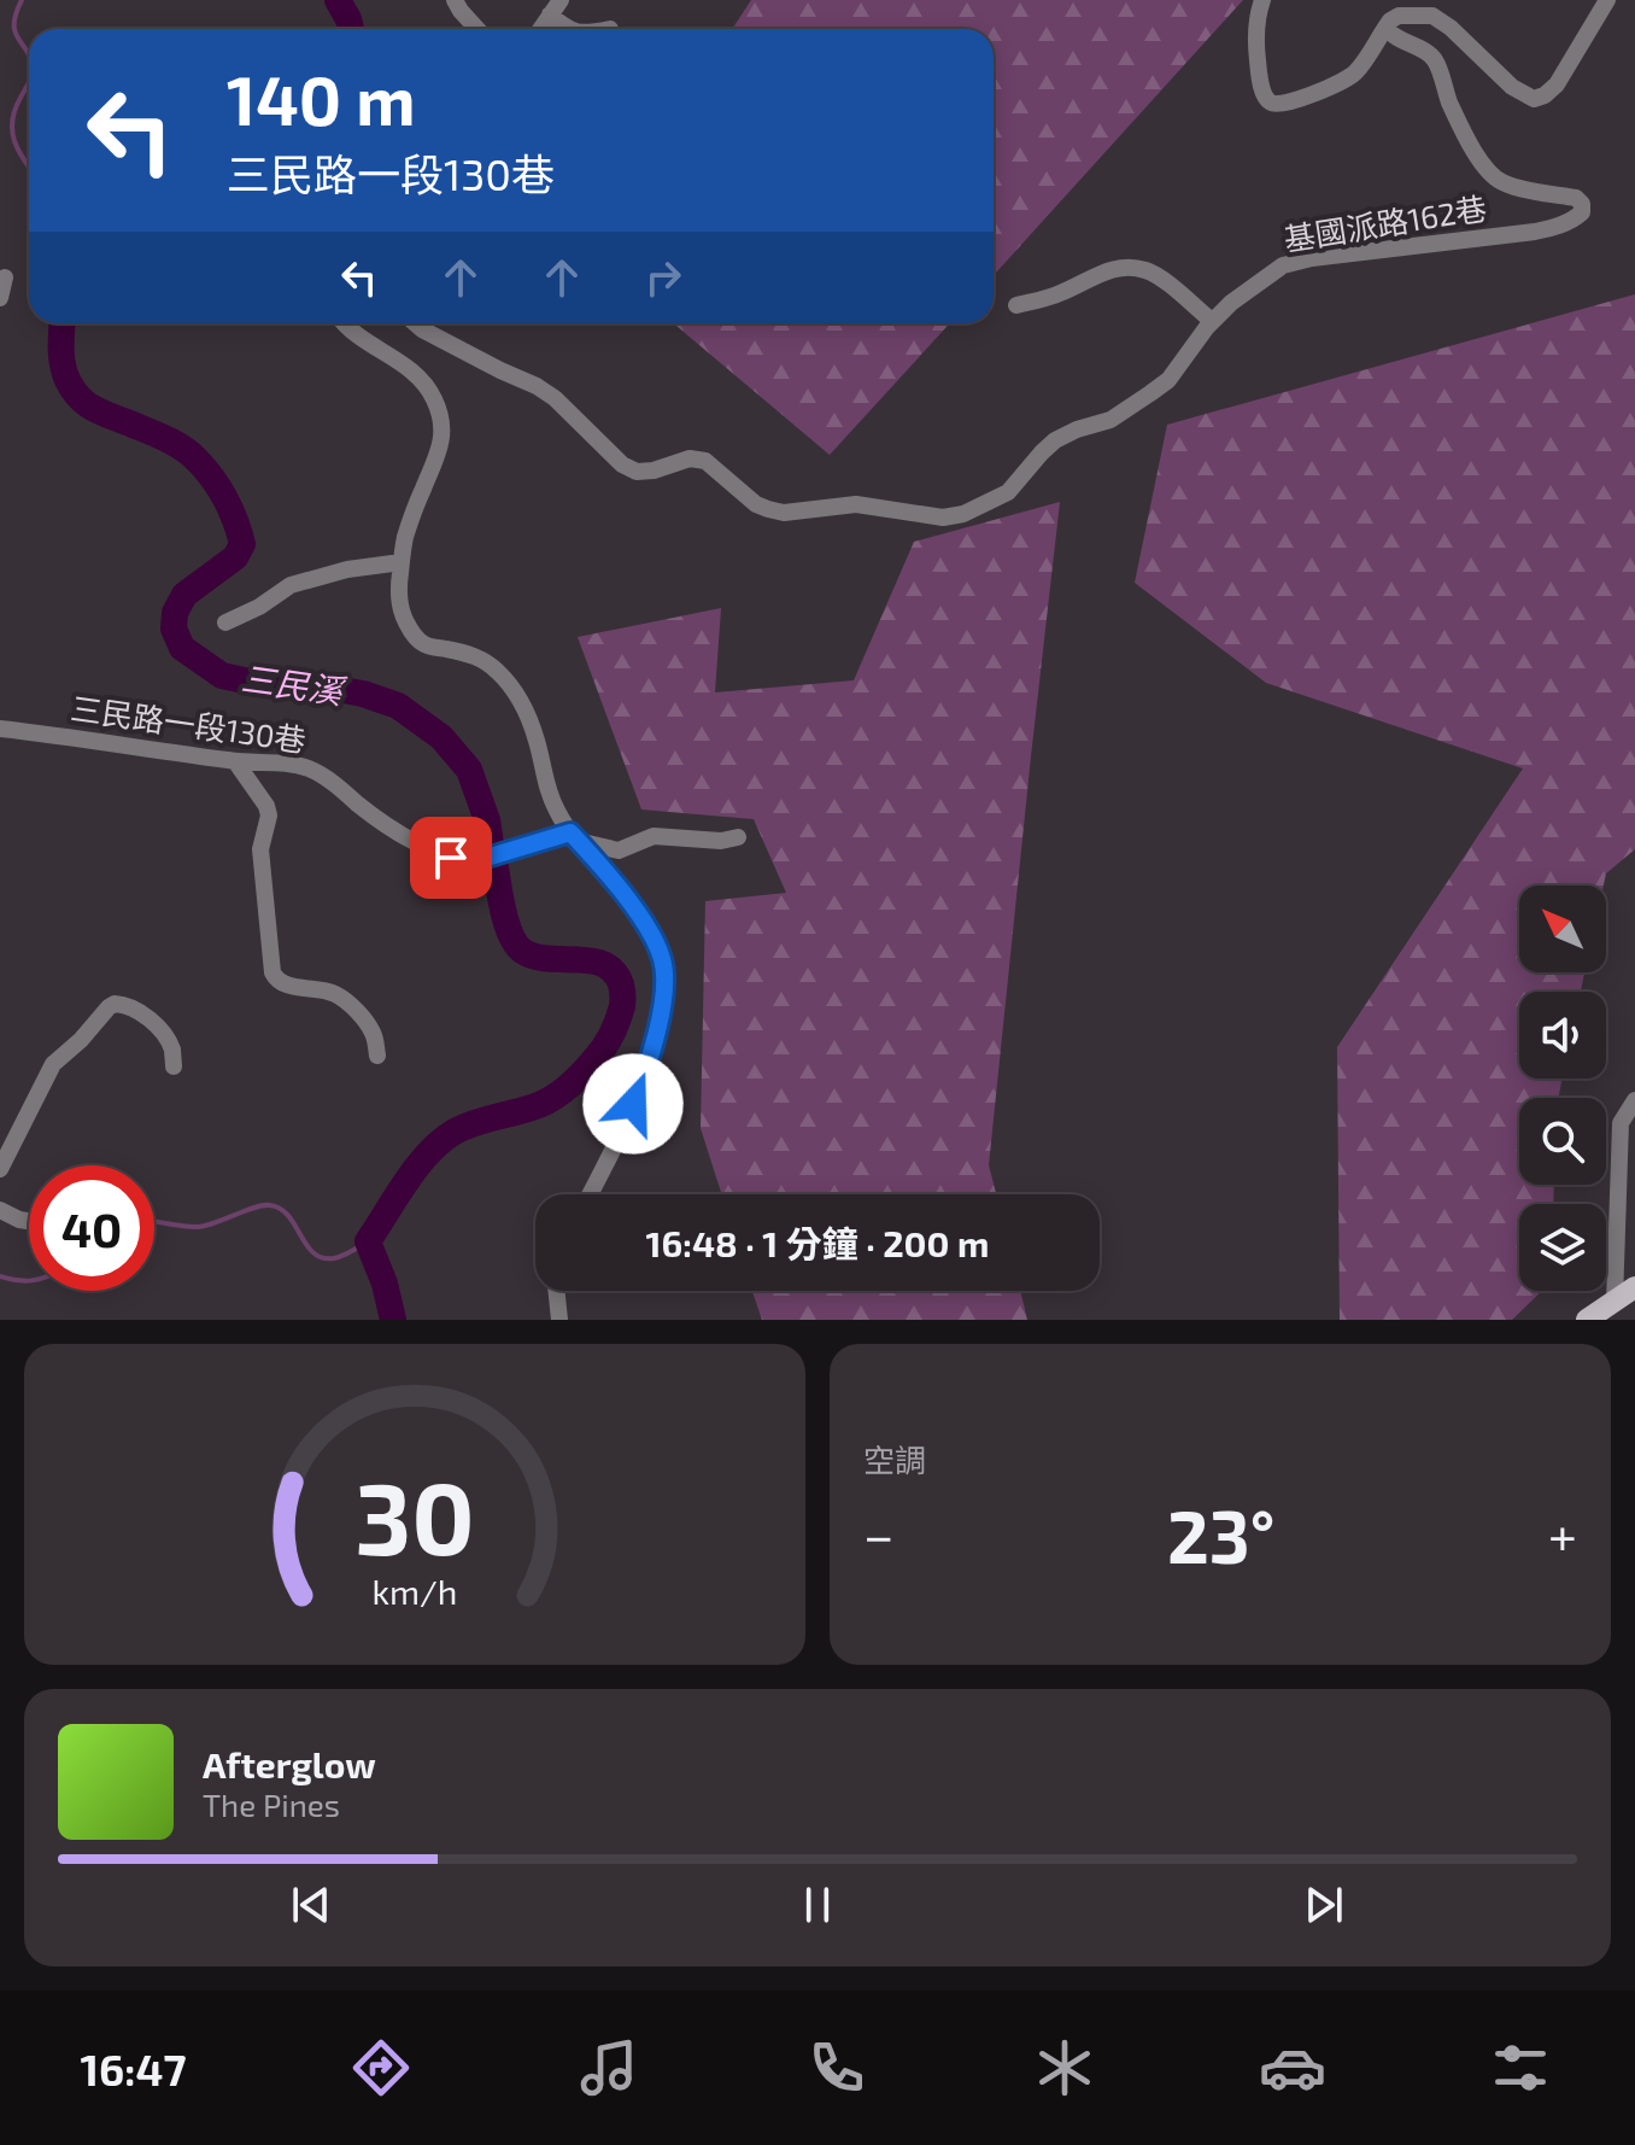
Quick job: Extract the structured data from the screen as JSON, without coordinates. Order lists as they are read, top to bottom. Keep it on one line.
{"streets":{"street":["基國派路162巷","三民路一段130巷"]},"water":["三民溪"],"north":"top left","page":{"turn":["140 m","三民路一段130巷"],"limit":"40","trip":"16:48 · 1 分鐘 · 200 m","tile":"空調","heat":["−","23°","+"],"song":["Afterglow","The Pines"],"tabs":"16:47","gauge":["30","km/h"]}}
